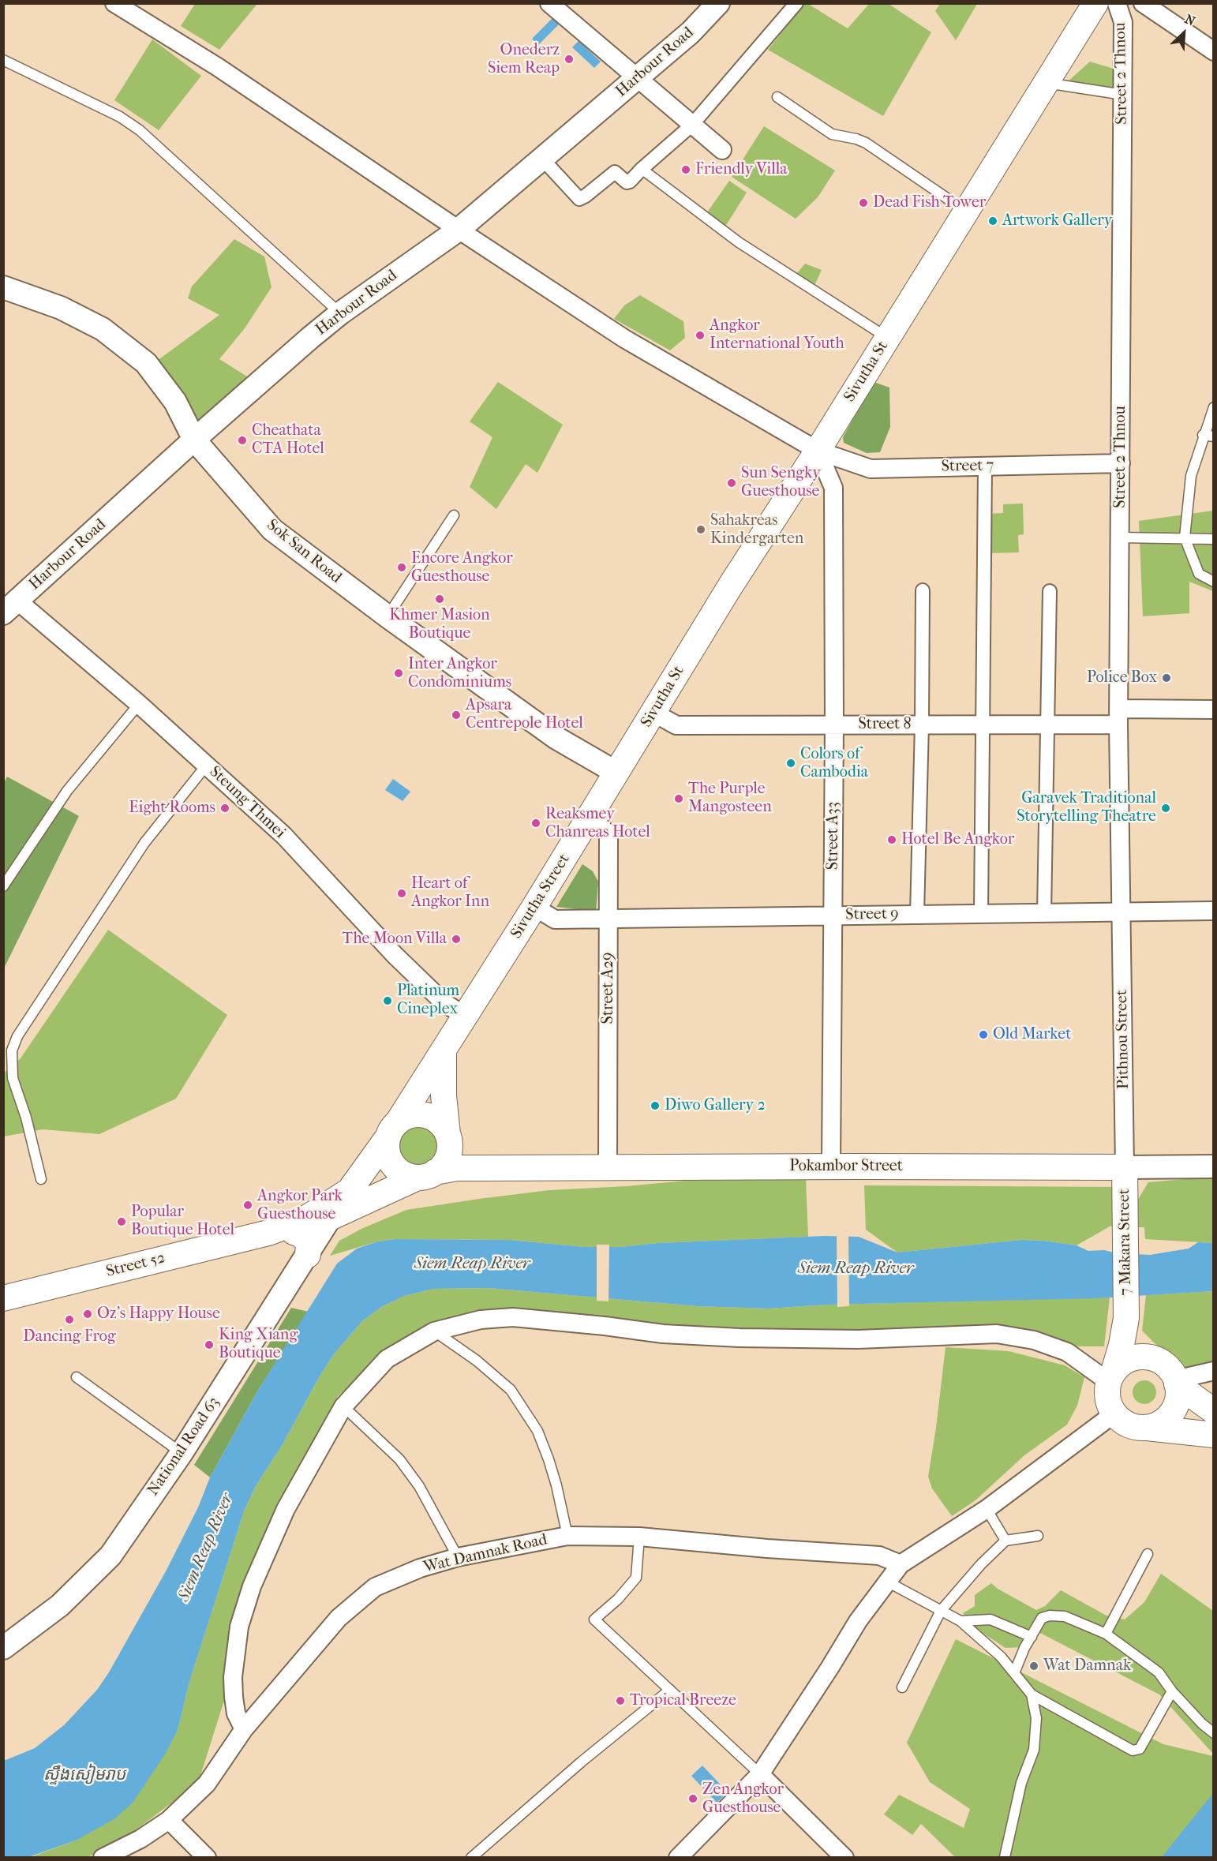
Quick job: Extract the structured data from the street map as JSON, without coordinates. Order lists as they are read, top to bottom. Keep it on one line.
{"streets":{"main road":["Sivutha St","Sivutha Street","Pokambor Street","7 Makara Street","Street 52","National Road 63"],"street":["Harbour Road","Street 2 Thnou","Street 7","Sok San Road","Street 8","Steung Thmei","Street A33","Street 9","Street A29","Pithnou Street","Wat Damnak Road"]},"crossings":[["Harbour Road","Street 7"],["Harbour Road","Sok San Road"],["Harbour Road","Steung Thmei"],["Street 2 Thnou","Street 7"],["Street 2 Thnou","Street 8"],["Street 2 Thnou","Street 9"],["Street 2 Thnou","Pithnou Street"],["Sivutha St","Street 7"],["Sivutha St","Sok San Road"],["Sivutha St","Street 8"],["Sivutha St","Street A33"],["Sivutha St","Sivutha Street"],["Street 7","Street A33"],["Sok San Road","Sivutha Street"],["Street 8","Street A33"],["Steung Thmei","Sivutha Street"],["Street A33","Street 9"],["Street A33","Pokambor Street"],["Sivutha Street","Street 9"],["Sivutha Street","Street A29"],["Sivutha Street","Pokambor Street"],["Sivutha Street","National Road 63"],["Street 9","Street A29"],["Street 9","Pithnou Street"],["Street A29","Pokambor Street"],["Pithnou Street","Pokambor Street"],["Pithnou Street","7 Makara Street"],["Pokambor Street","7 Makara Street"],["Pokambor Street","National Road 63"],["Street 52","National Road 63"]],"water":["Siem Reap River","ស្ទឹងសៀមរាប"],"places":["Onederz Siem Reap","Friendly Villa","Dead Fish Tower","Artwork Gallery","Angkor International Youth","Cheathata CTA Hotel","Sun Sengky Guesthouse","Sahakreas Kindergarten","Encore Angkor Guesthouse","Khmer Masion Boutique","Inter Angkor Condominiums","Police Box","Apsara Centrepole Hotel","Colors of Cambodia","The Purple Mangosteen","Eight Rooms","Garavek Traditional Storytelling Theatre","Reaksmey Chanreas Hotel","Hotel Be Angkor","Heart of Angkor Inn","The Moon Villa","Platinum Cineplex","Old Market","Diwo Gallery 2","Angkor Park Guesthouse","Popular Boutique Hotel","Oz's Happy House","Dancing Frog","King Xiang Boutique","Wat Damnak","Tropical Breeze","Zen Angkor Guesthouse"],"north":"top right"}
